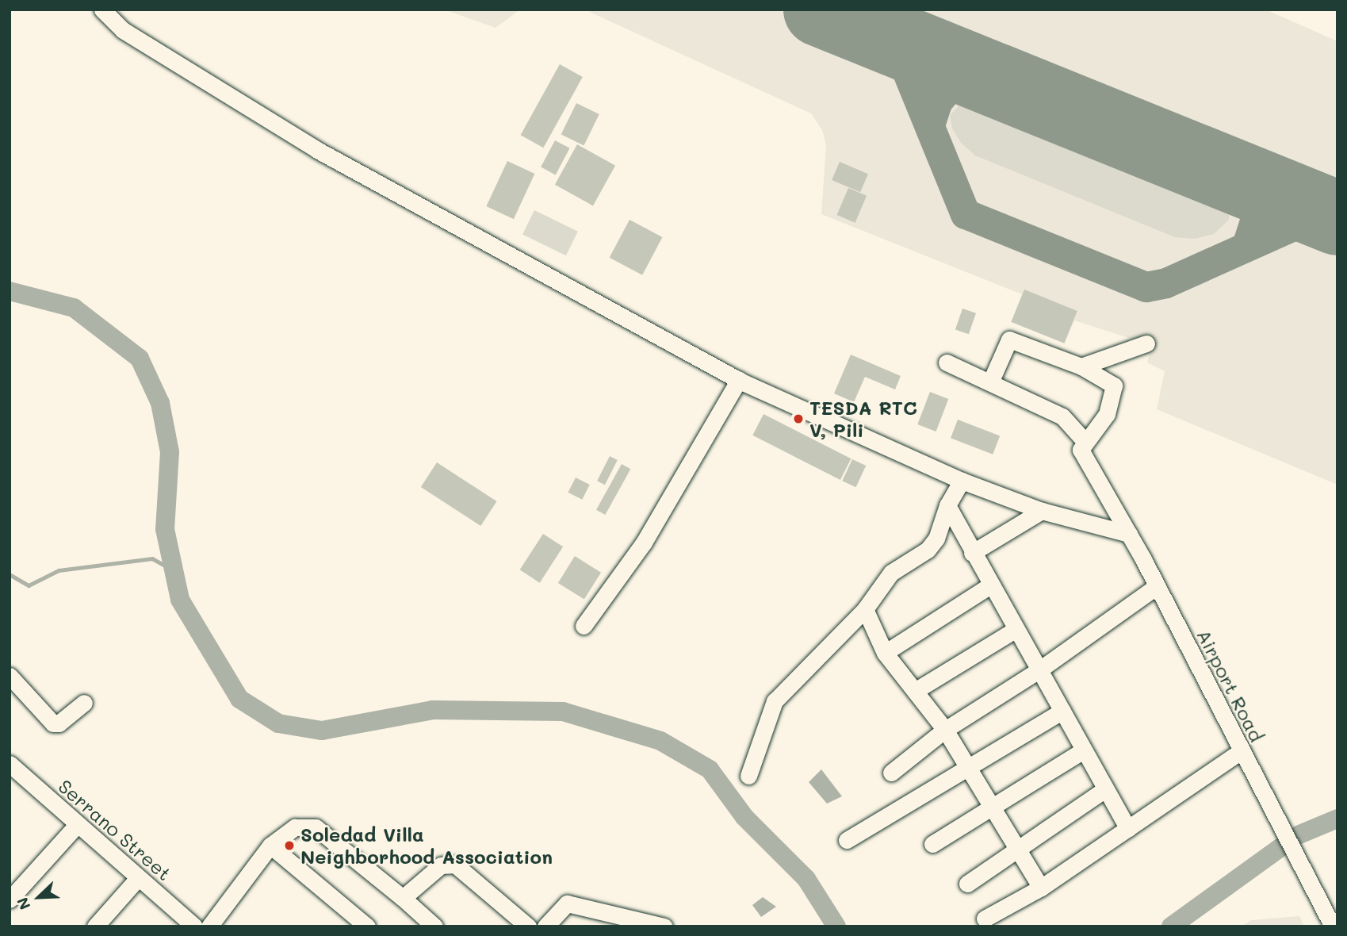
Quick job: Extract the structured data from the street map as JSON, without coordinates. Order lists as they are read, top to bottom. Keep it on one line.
{"streets":{"street":["Airport Road","Serrano Street"]},"places":["TESDA RTC V, Pili","Soledad Villa Neighborhood Association"],"north":"bottom left"}
